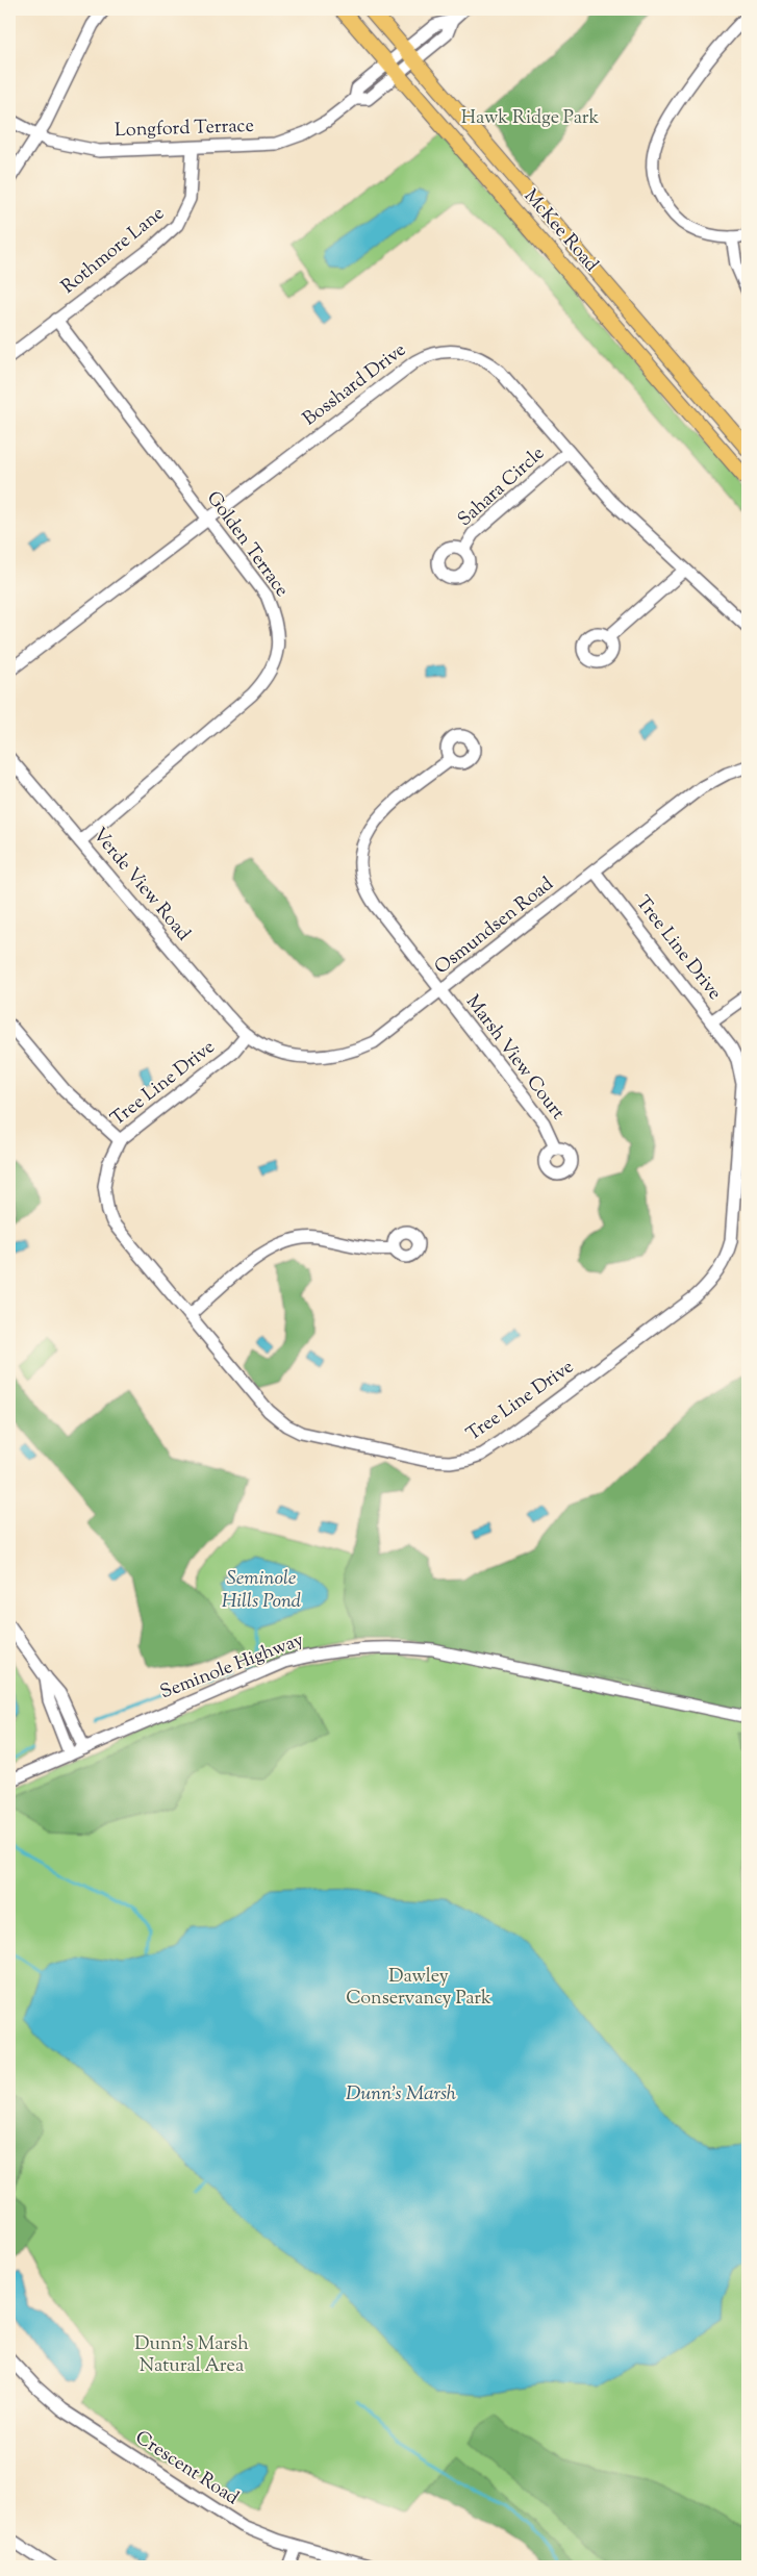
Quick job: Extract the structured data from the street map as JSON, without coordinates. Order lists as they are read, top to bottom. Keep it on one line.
{"streets":{"main road":["McKee Road"],"street":["Longford Terrace","Rothmore Lane","Bosshard Drive","Sahara Circle","Golden Terrace","Verde View Road","Osmundsen Road","Tree Line Drive","Marsh View Court","Seminole Highway","Crescent Road"]},"crossings":[["Longford Terrace","McKee Road"],["Longford Terrace","Rothmore Lane"],["Rothmore Lane","Golden Terrace"],["Bosshard Drive","Sahara Circle"],["Bosshard Drive","Golden Terrace"],["Golden Terrace","Verde View Road"],["Verde View Road","Osmundsen Road"],["Verde View Road","Tree Line Drive"],["Osmundsen Road","Tree Line Drive"],["Osmundsen Road","Marsh View Court"]],"water":["Seminole Hills Pond","Dunn's Marsh"],"parks":["Hawk Ridge Park","Dawley Conservancy Park","Dunn's Marsh Natural Area"]}
